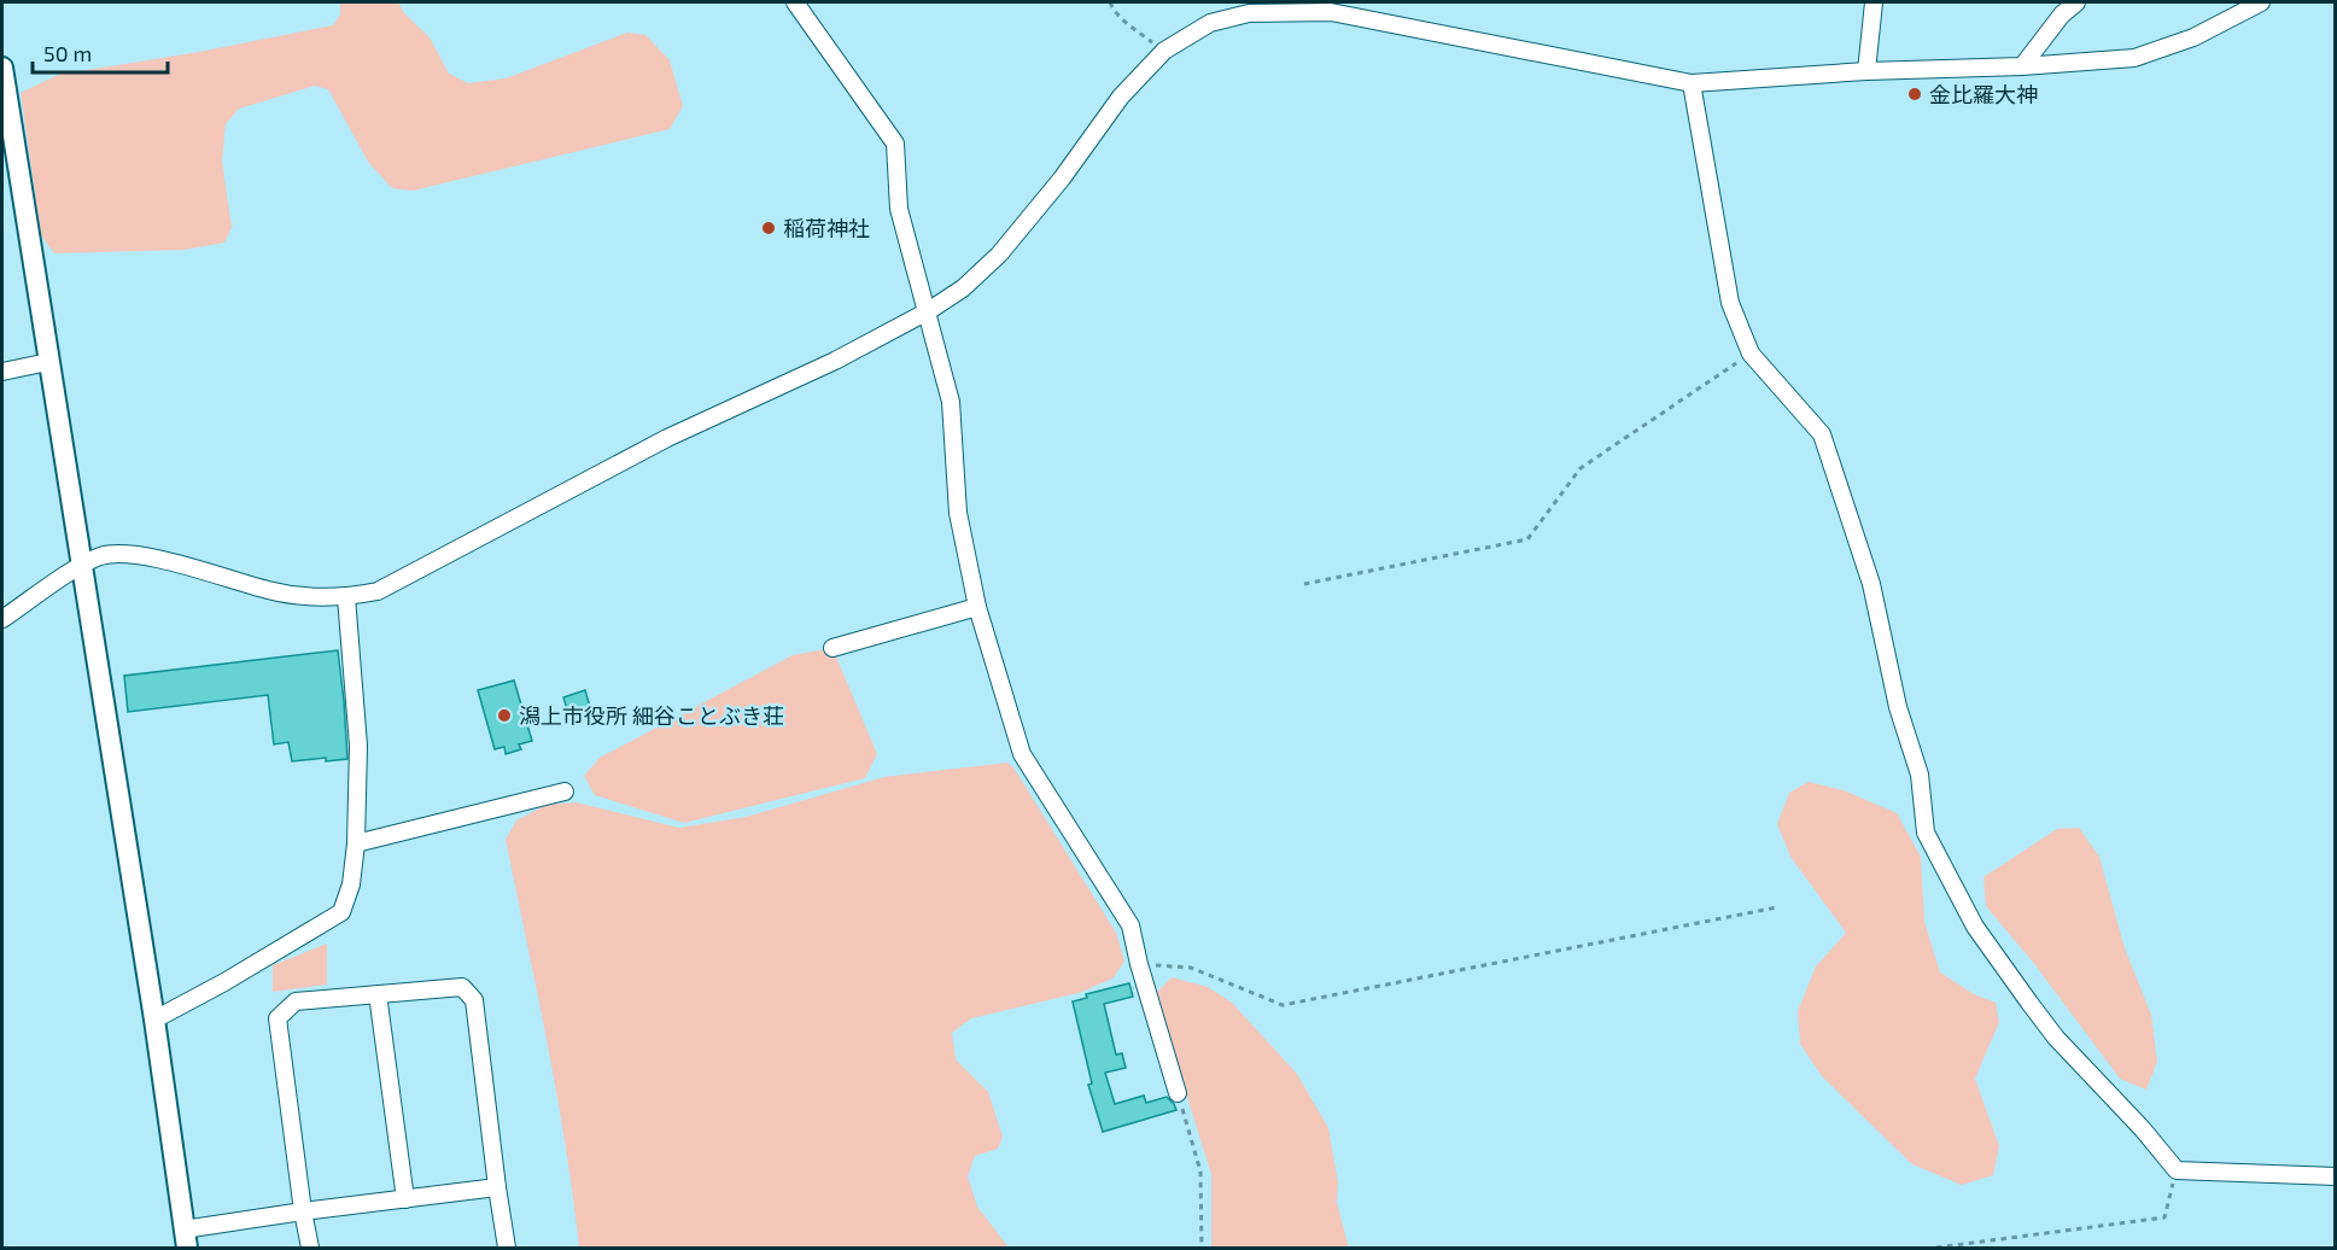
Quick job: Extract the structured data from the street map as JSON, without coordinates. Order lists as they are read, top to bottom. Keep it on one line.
{"places":["金比羅大神","稲荷神社","潟上市役所 細谷ことぶき荘"],"scale_bar":"50 m"}
